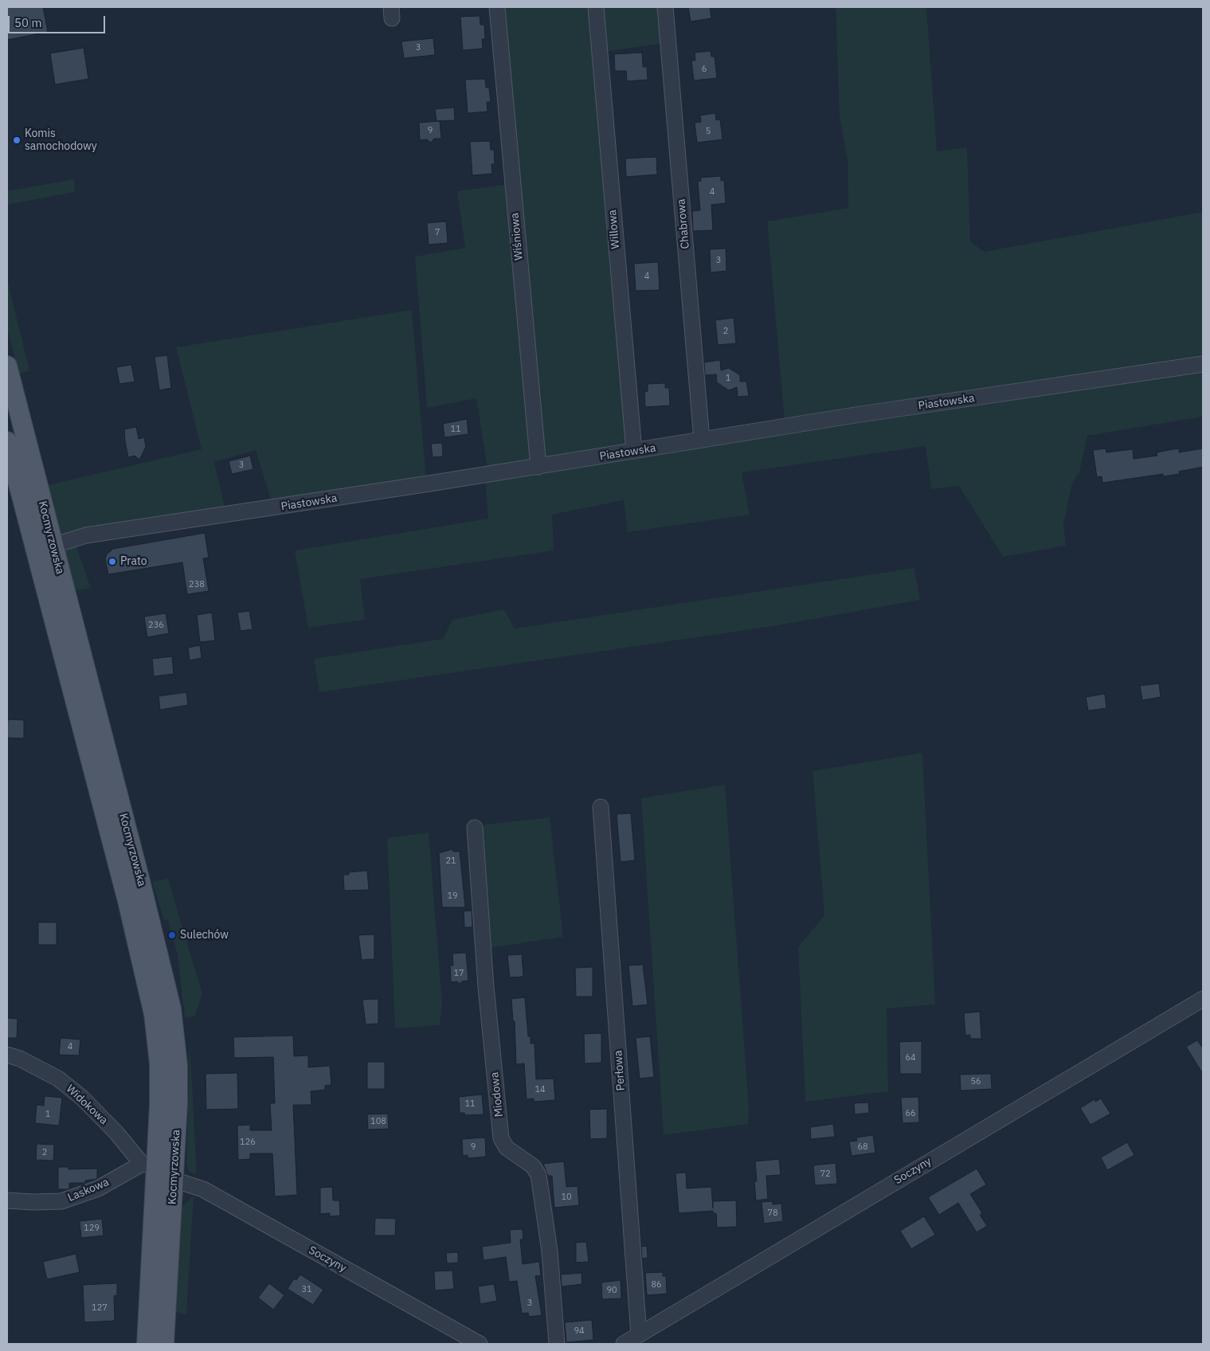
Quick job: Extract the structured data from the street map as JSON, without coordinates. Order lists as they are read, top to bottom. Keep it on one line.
{"streets":{"main road":["Kocmyrzowska"],"street":["Chabrowa","Willowa","Wiśniowa","Piastowska","Perłowa","Miodowa","Widokowa","Soczyny","Laskowa"]},"crossings":[["Chabrowa","Piastowska"],["Willowa","Piastowska"],["Wiśniowa","Piastowska"],["Piastowska","Kocmyrzowska"],["Kocmyrzowska","Widokowa"],["Kocmyrzowska","Soczyny"],["Kocmyrzowska","Laskowa"],["Perłowa","Soczyny"],["Widokowa","Laskowa"]],"places":["Komis samochodowy","Prato","Sulechów"],"house_numbers":["3","6","9","5","4","7","3","4","2","1","11","3","238","236","21","19","17","4","64","56","14","11","66","1","108","126","9","68","2","72","10","78","129","86","31","90","3","127","94"],"scale_bar":"50 m"}
